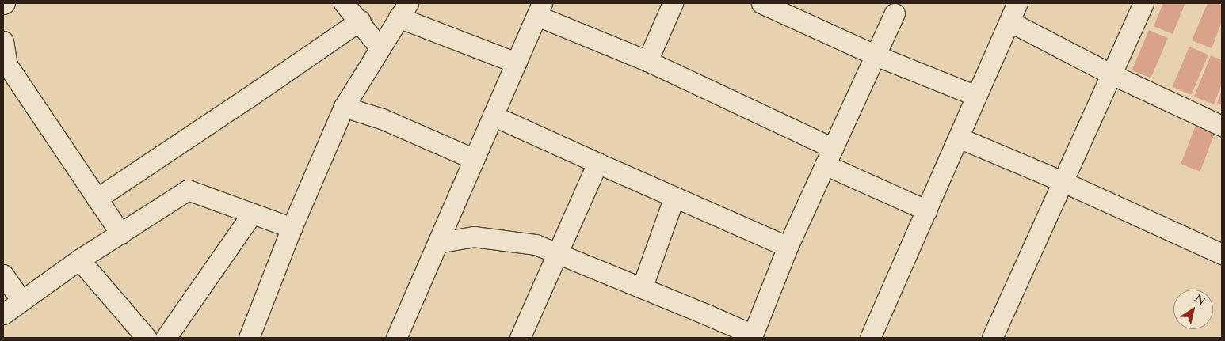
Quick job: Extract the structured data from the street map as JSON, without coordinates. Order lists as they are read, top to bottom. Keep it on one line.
{"north":"top right"}
